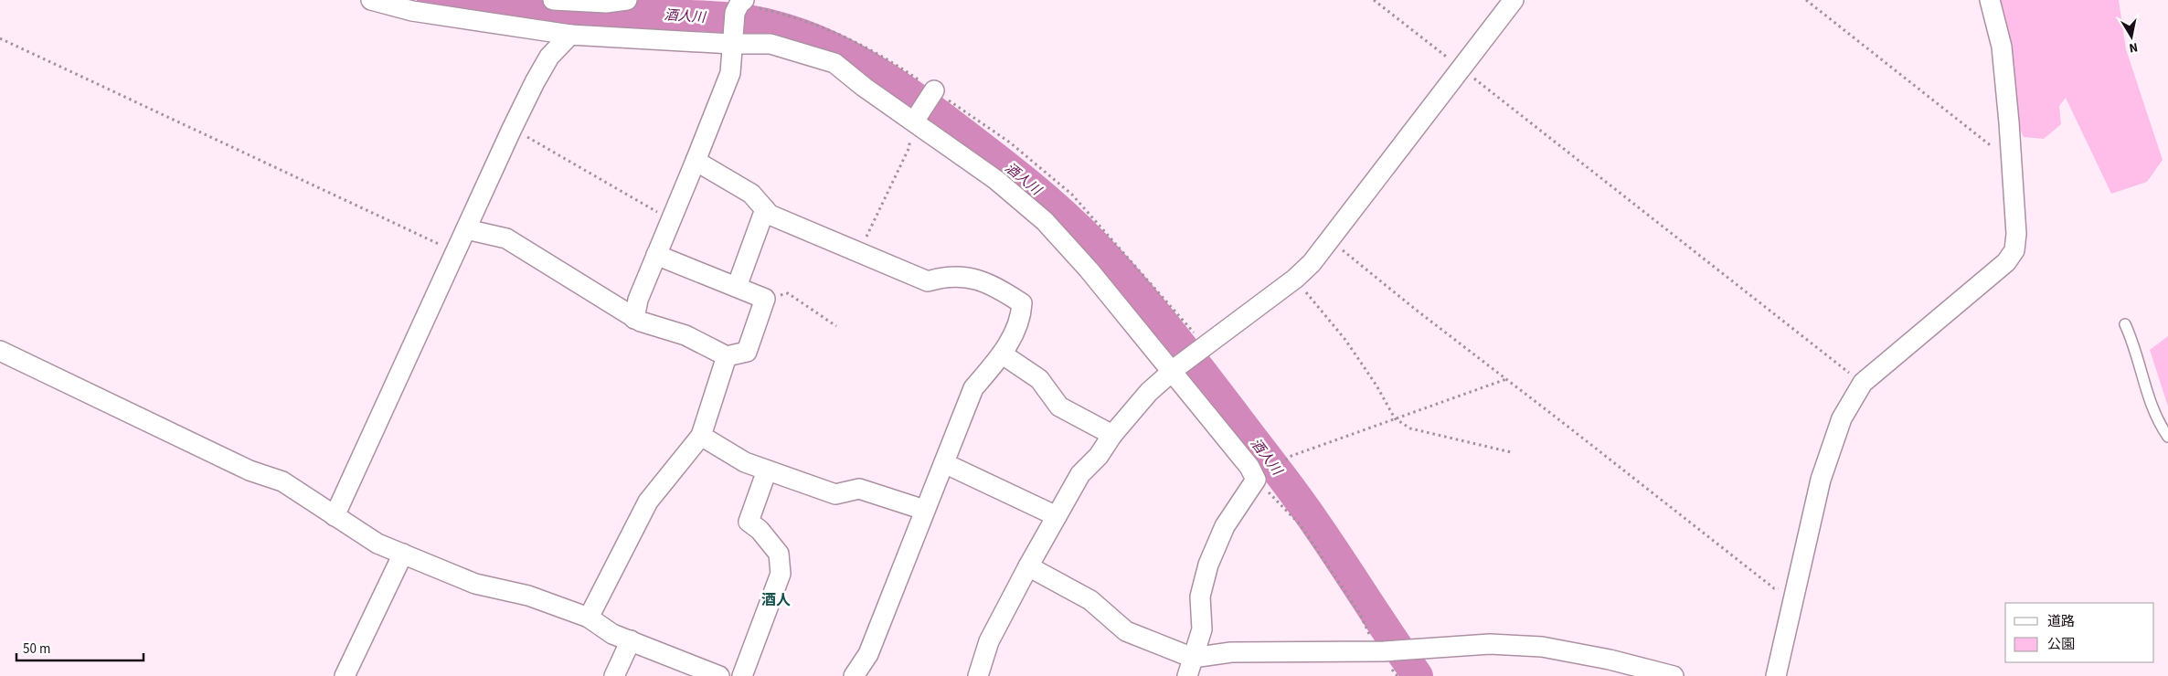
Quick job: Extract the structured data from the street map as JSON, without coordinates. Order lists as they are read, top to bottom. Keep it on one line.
{"districts":["酒人"],"water":["酒人川"],"legend":["道路","公園"],"scale_bar":"50 m","north":"bottom"}
